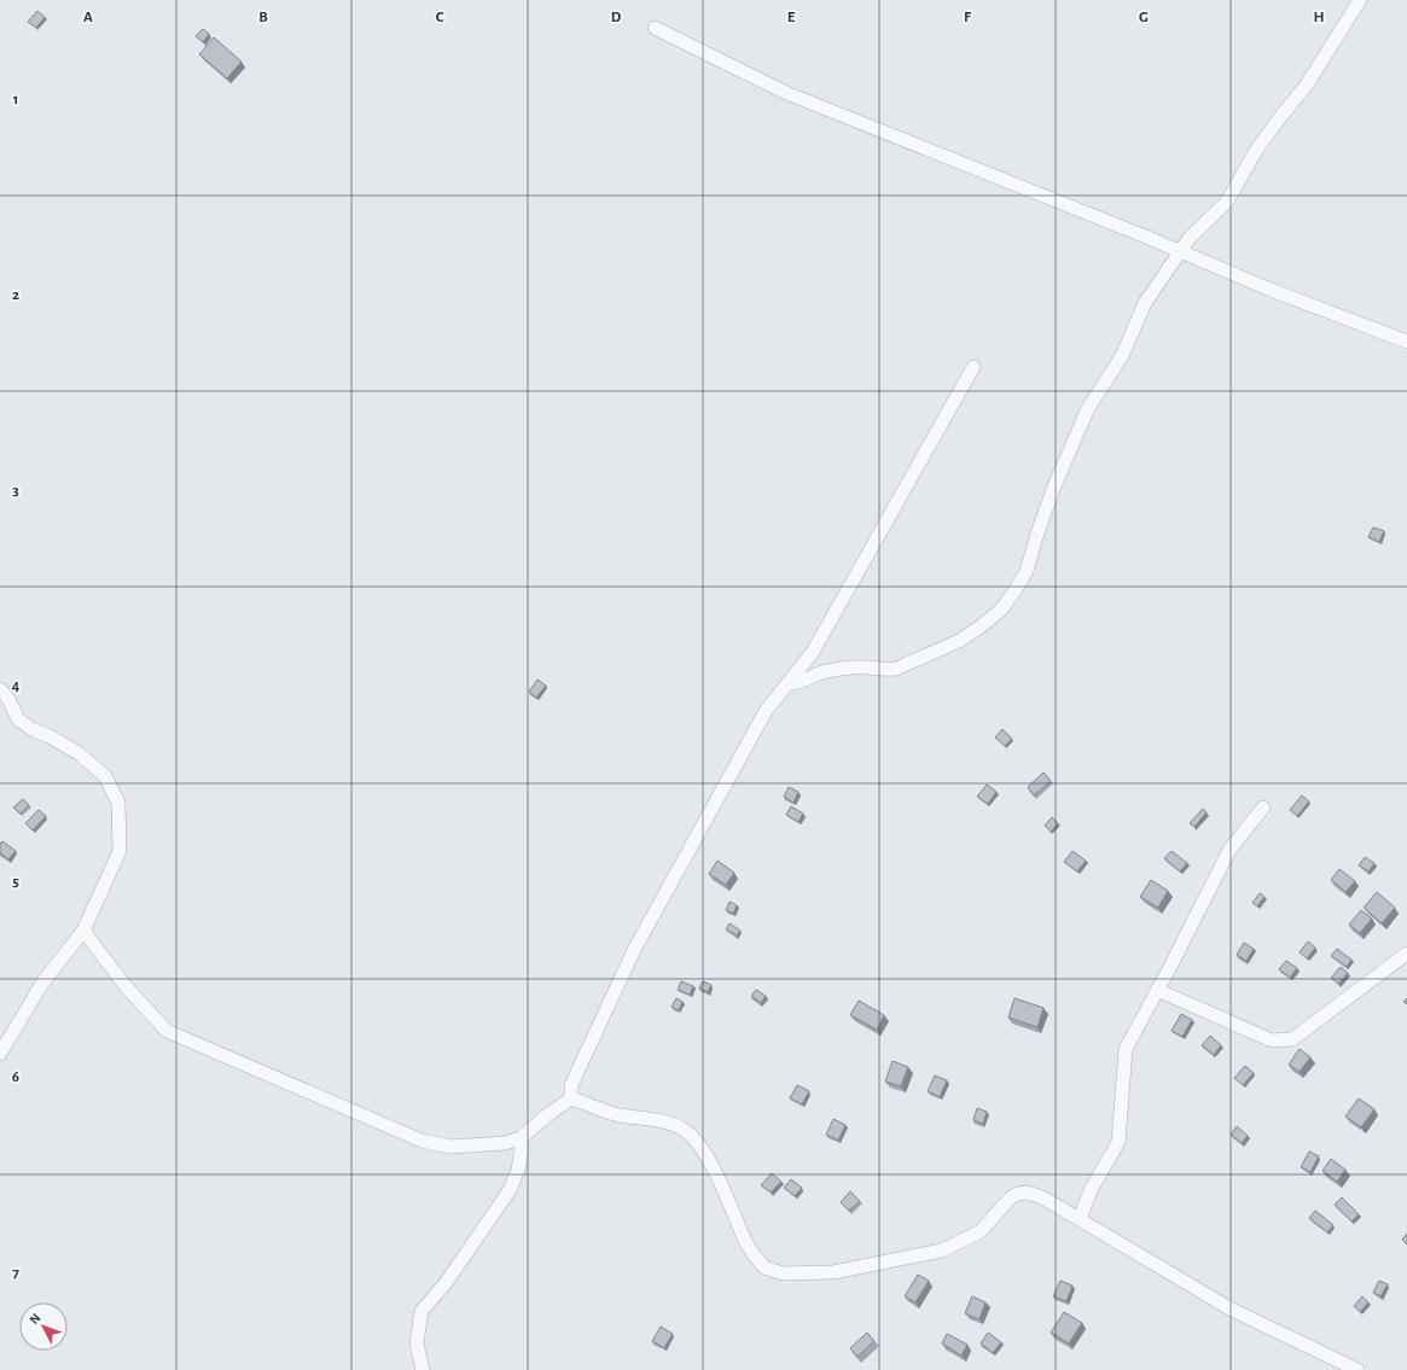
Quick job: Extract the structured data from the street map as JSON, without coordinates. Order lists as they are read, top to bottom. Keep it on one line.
{"north":"top left","grid":{"columns":["A","B","C","D","E","F","G","H"],"rows":["1","2","3","4","5","6","7"]}}
